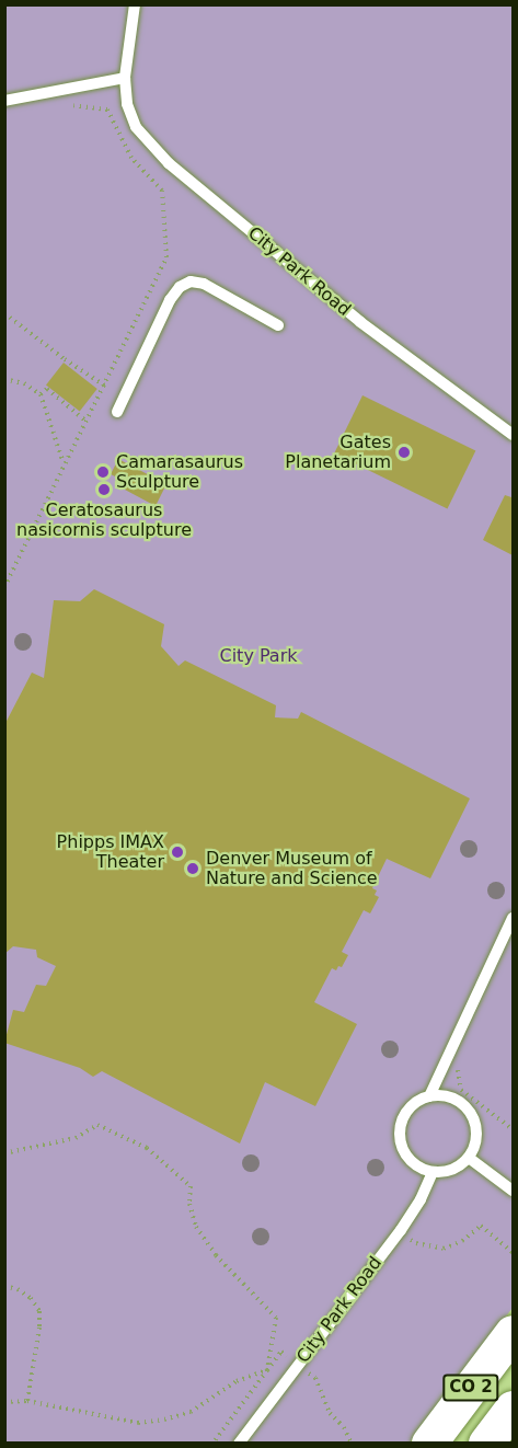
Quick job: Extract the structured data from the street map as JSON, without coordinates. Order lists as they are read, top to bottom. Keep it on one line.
{"streets":{"main road":["CO 2"],"lane":["City Park Road"]},"parks":["City Park"],"places":["Gates Planetarium","Camarasaurus Sculpture","Ceratosaurus nasicornis sculpture","Phipps IMAX Theater","Denver Museum of Nature and Science"]}
